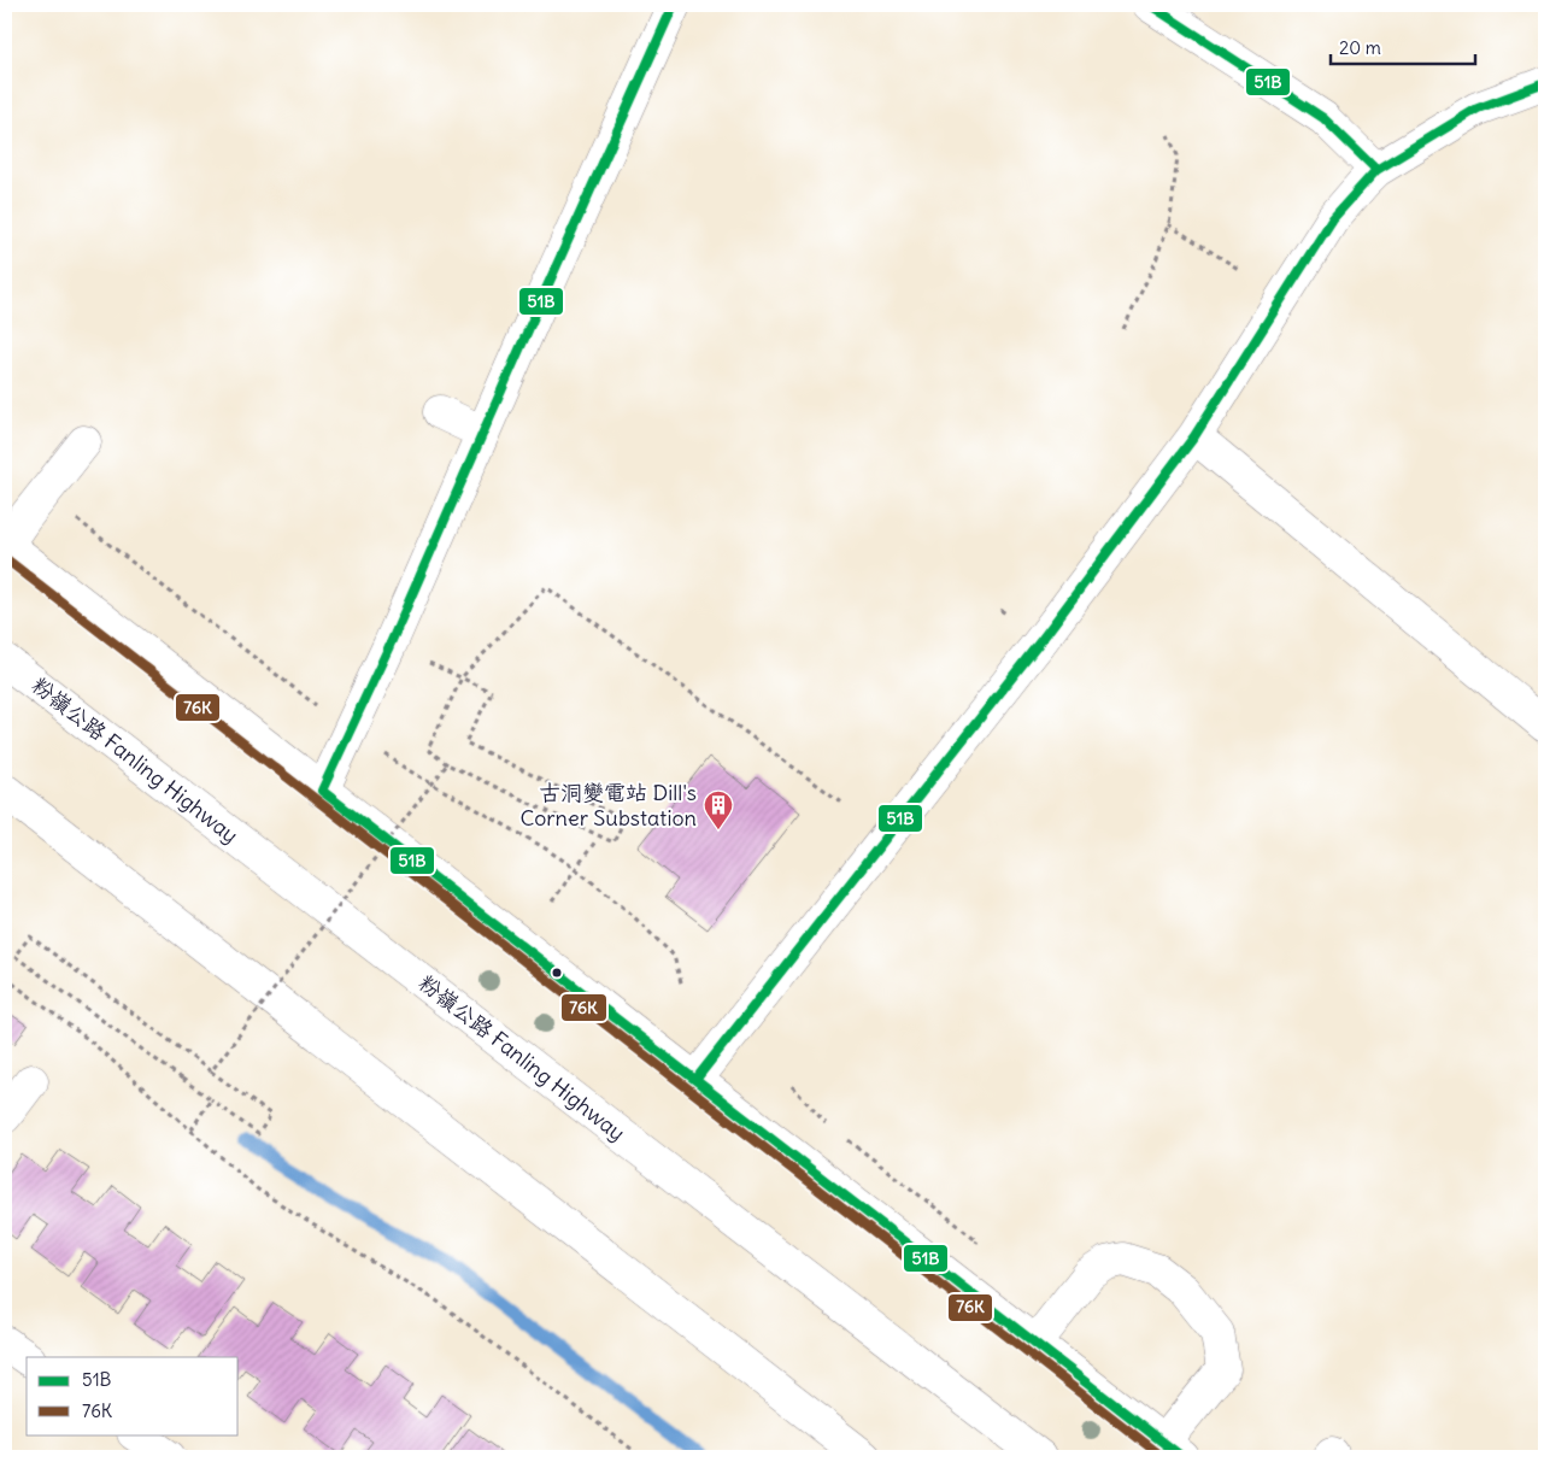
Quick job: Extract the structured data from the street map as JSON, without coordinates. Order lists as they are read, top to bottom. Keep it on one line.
{"streets":{"main road":["粉嶺公路 Fanling Highway"]},"places":{"building":["古洞變電站 Dill's Corner Substation"]},"lines":["transit line 51B","transit line 76K"],"legend":["51B","76K"],"scale_bar":"20 m"}
